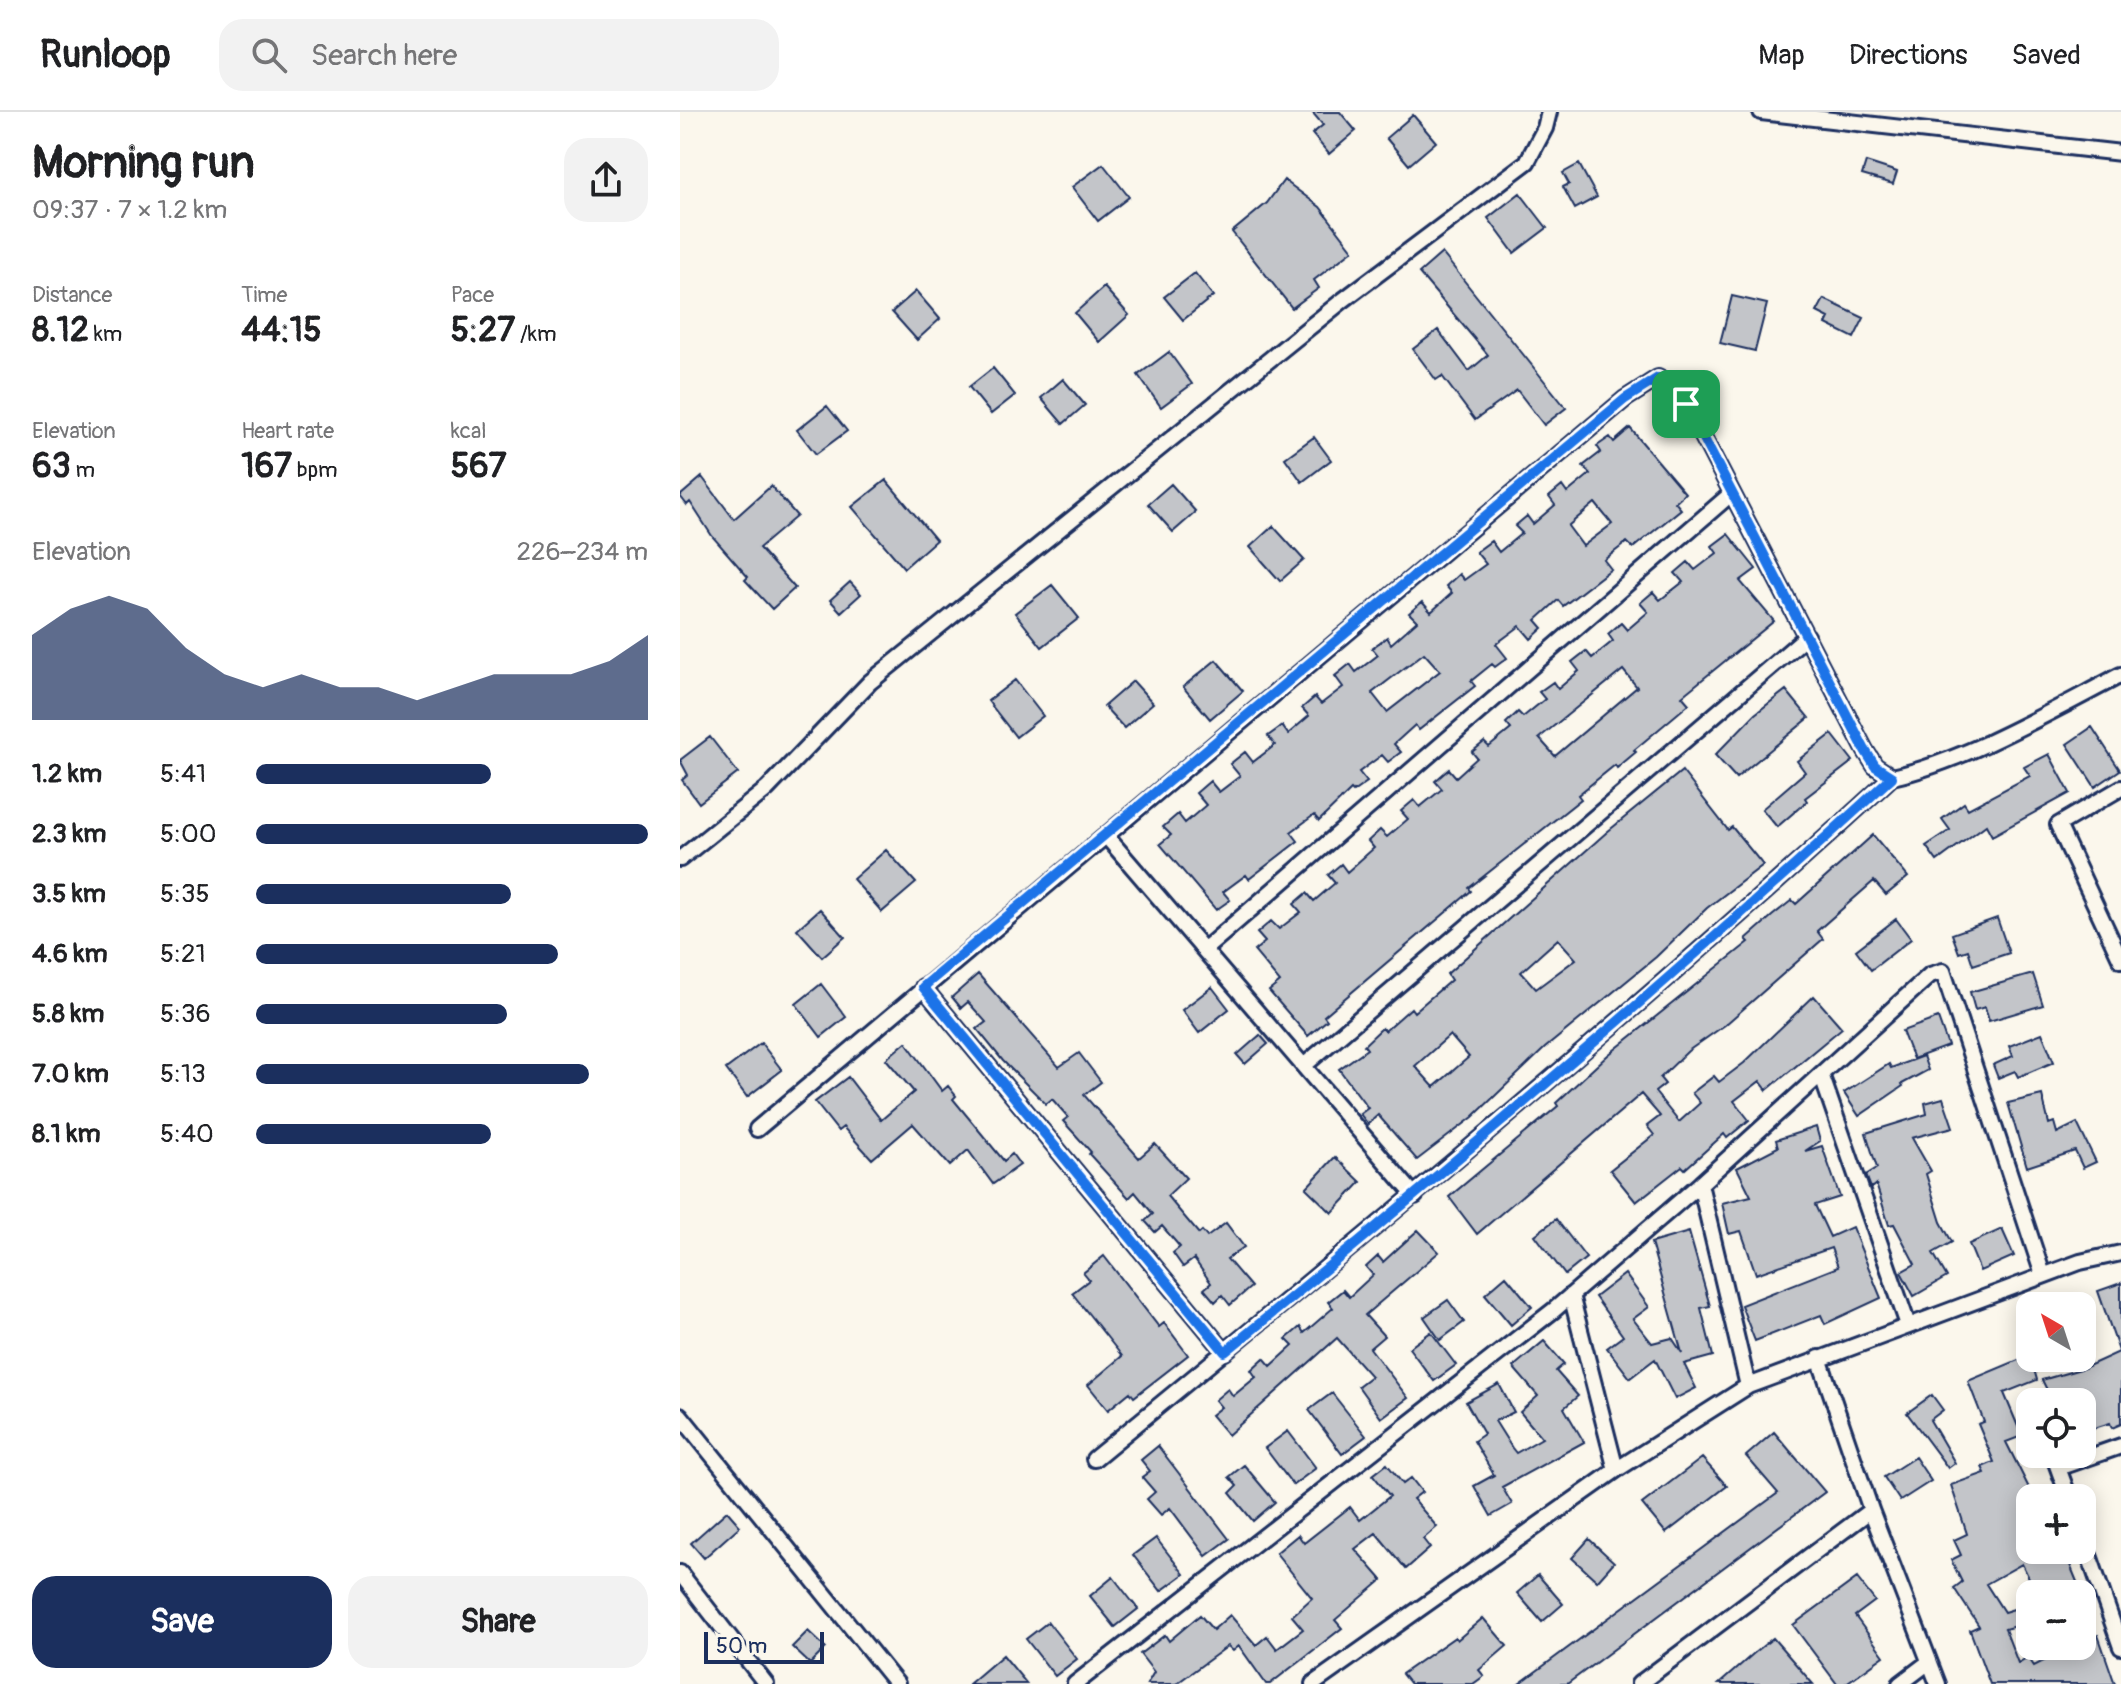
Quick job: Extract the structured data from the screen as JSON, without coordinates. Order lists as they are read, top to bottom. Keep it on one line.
{"scale_bar":"50 m","north":"top left","page":{"header":"Runloop","search":"Search here","nav":["Map","Directions","Saved"],"heading":["Morning run","09:37 · 7 × 1.2 km"],"stats":[["Distance","8.12 km"],["Time","44:15"],["Pace","5:27 /km"],["Elevation","63 m"],["Heart rate","167 bpm"],["kcal","567"]],"chart":["Elevation","226–234 m"],"list":[{"name":"1.2 km","note":"5:41"},{"name":"2.3 km","note":"5:00"},{"name":"3.5 km","note":"5:35"},{"name":"4.6 km","note":"5:21"},{"name":"5.8 km","note":"5:36"},{"name":"7.0 km","note":"5:13"},{"name":"8.1 km","note":"5:40"}],"map_buttons":["+","−"],"buttons":["Save","Share"],"scale":"50 m"}}
